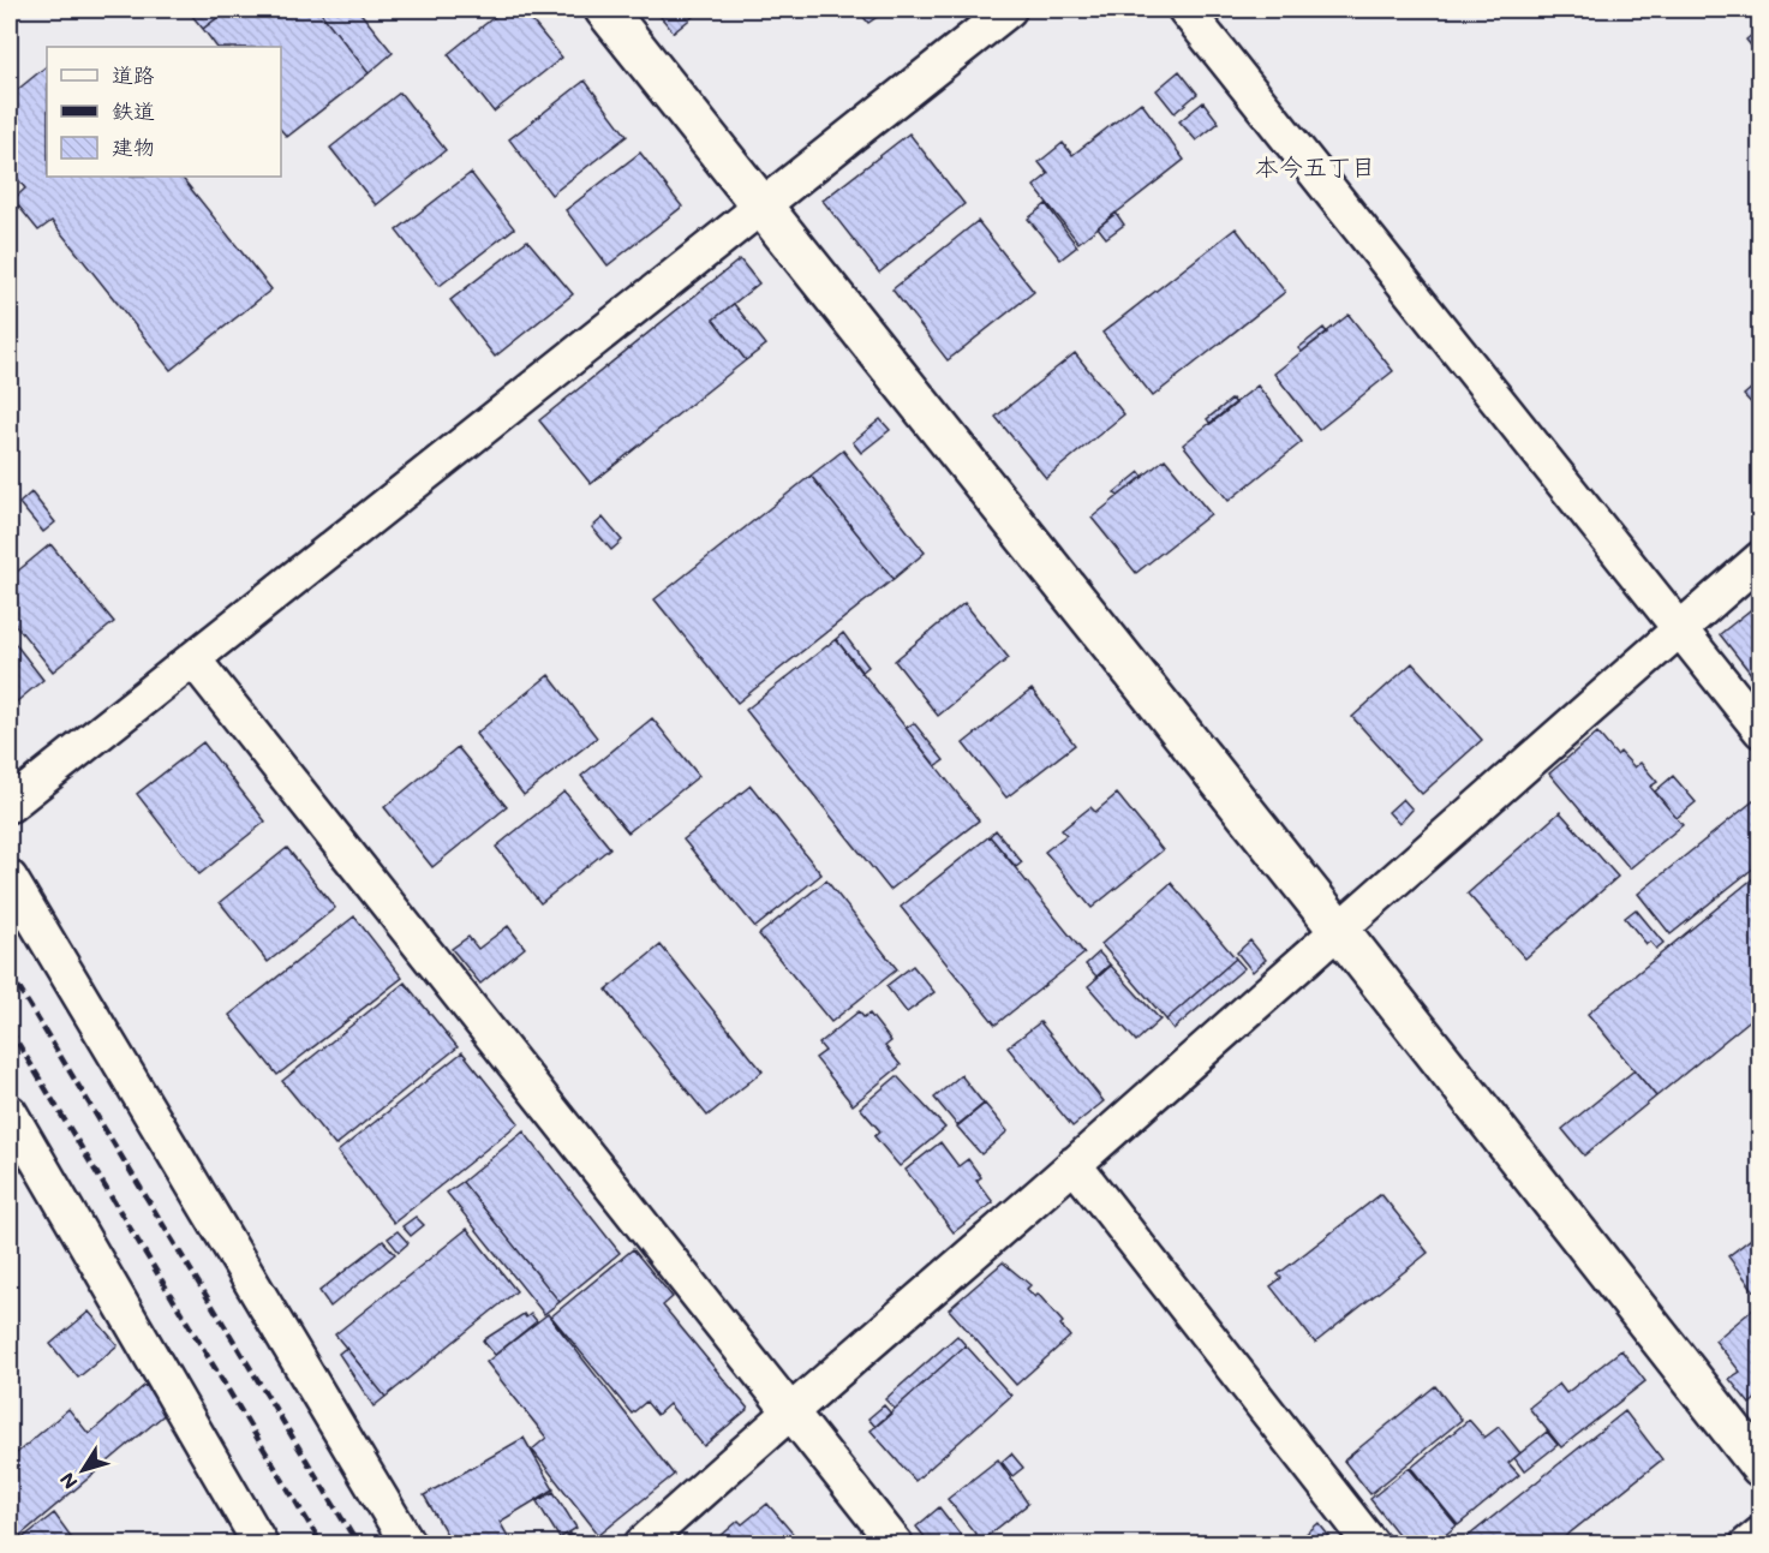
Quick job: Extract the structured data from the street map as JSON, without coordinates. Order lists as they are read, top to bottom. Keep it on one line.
{"districts":["本今五丁目"],"legend":["道路","鉄道","建物"],"north":"bottom left"}
